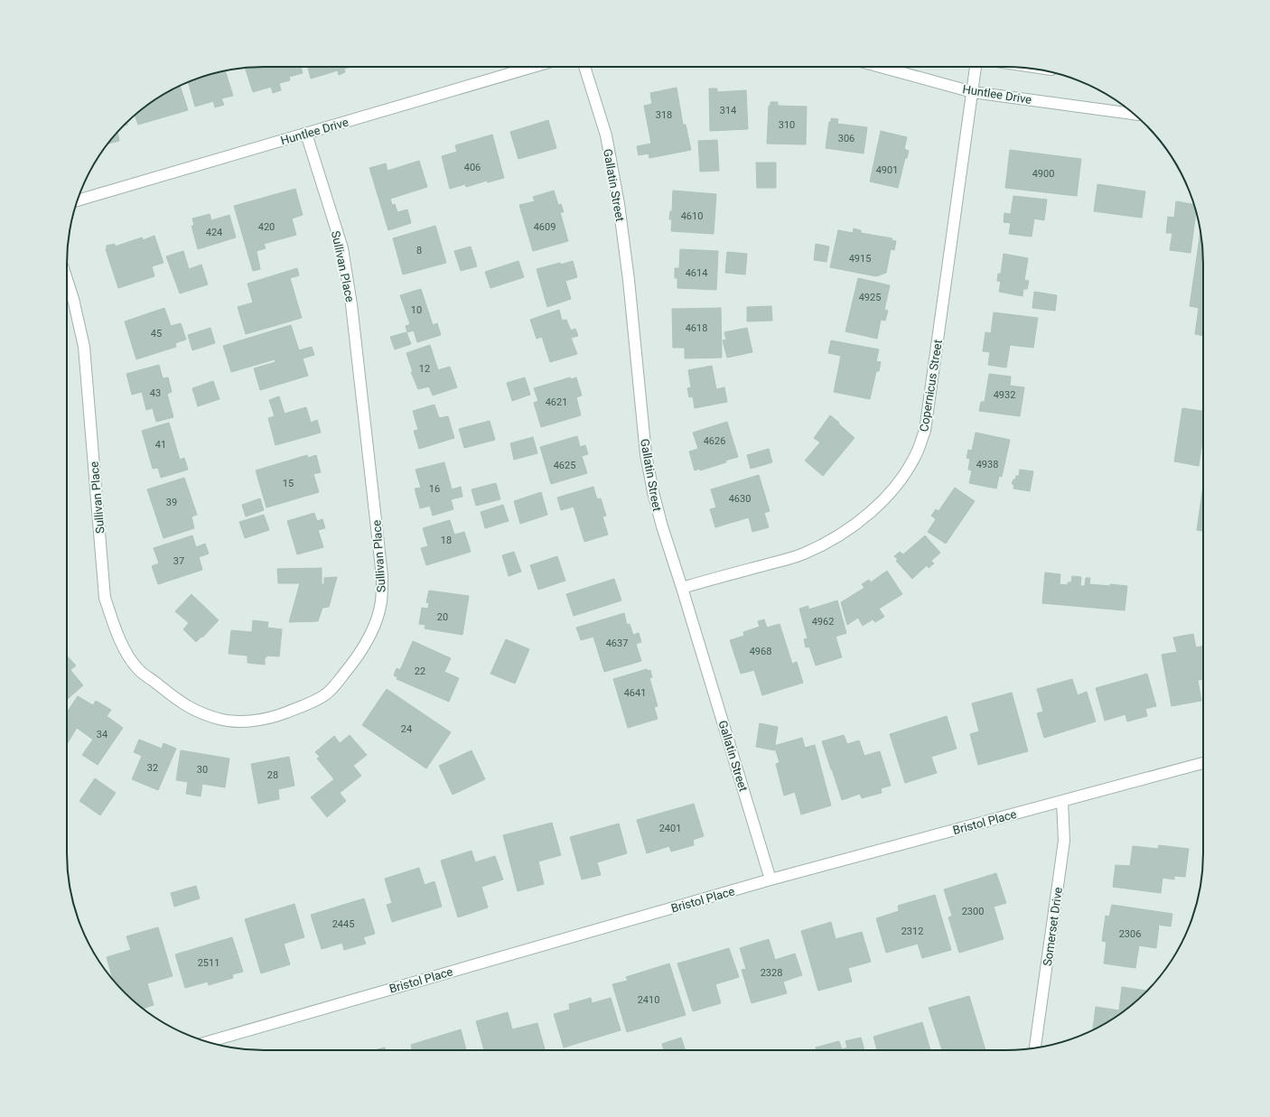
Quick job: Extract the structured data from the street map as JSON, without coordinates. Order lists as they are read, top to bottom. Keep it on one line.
{"streets":{"street":["Huntlee Drive","Gallatin Street","Sullivan Place","Copernicus Street","Bristol Place","Somerset Drive"]},"crossings":[["Huntlee Drive","Sullivan Place"],["Huntlee Drive","Copernicus Street"],["Gallatin Street","Copernicus Street"],["Gallatin Street","Bristol Place"],["Bristol Place","Somerset Drive"]],"house_numbers":["314","318","310","306","406","4901","4900","4610","420","4609","424","8","4915","4614","4925","10","4618","45","12","43","4932","4621","4626","41","4938","4625","15","16","4630","39","18","37","20","4962","4637","4968","22","4641","24","34","32","30","28","2401","2300","2445","2312","2306","2511","2328","2410"]}
